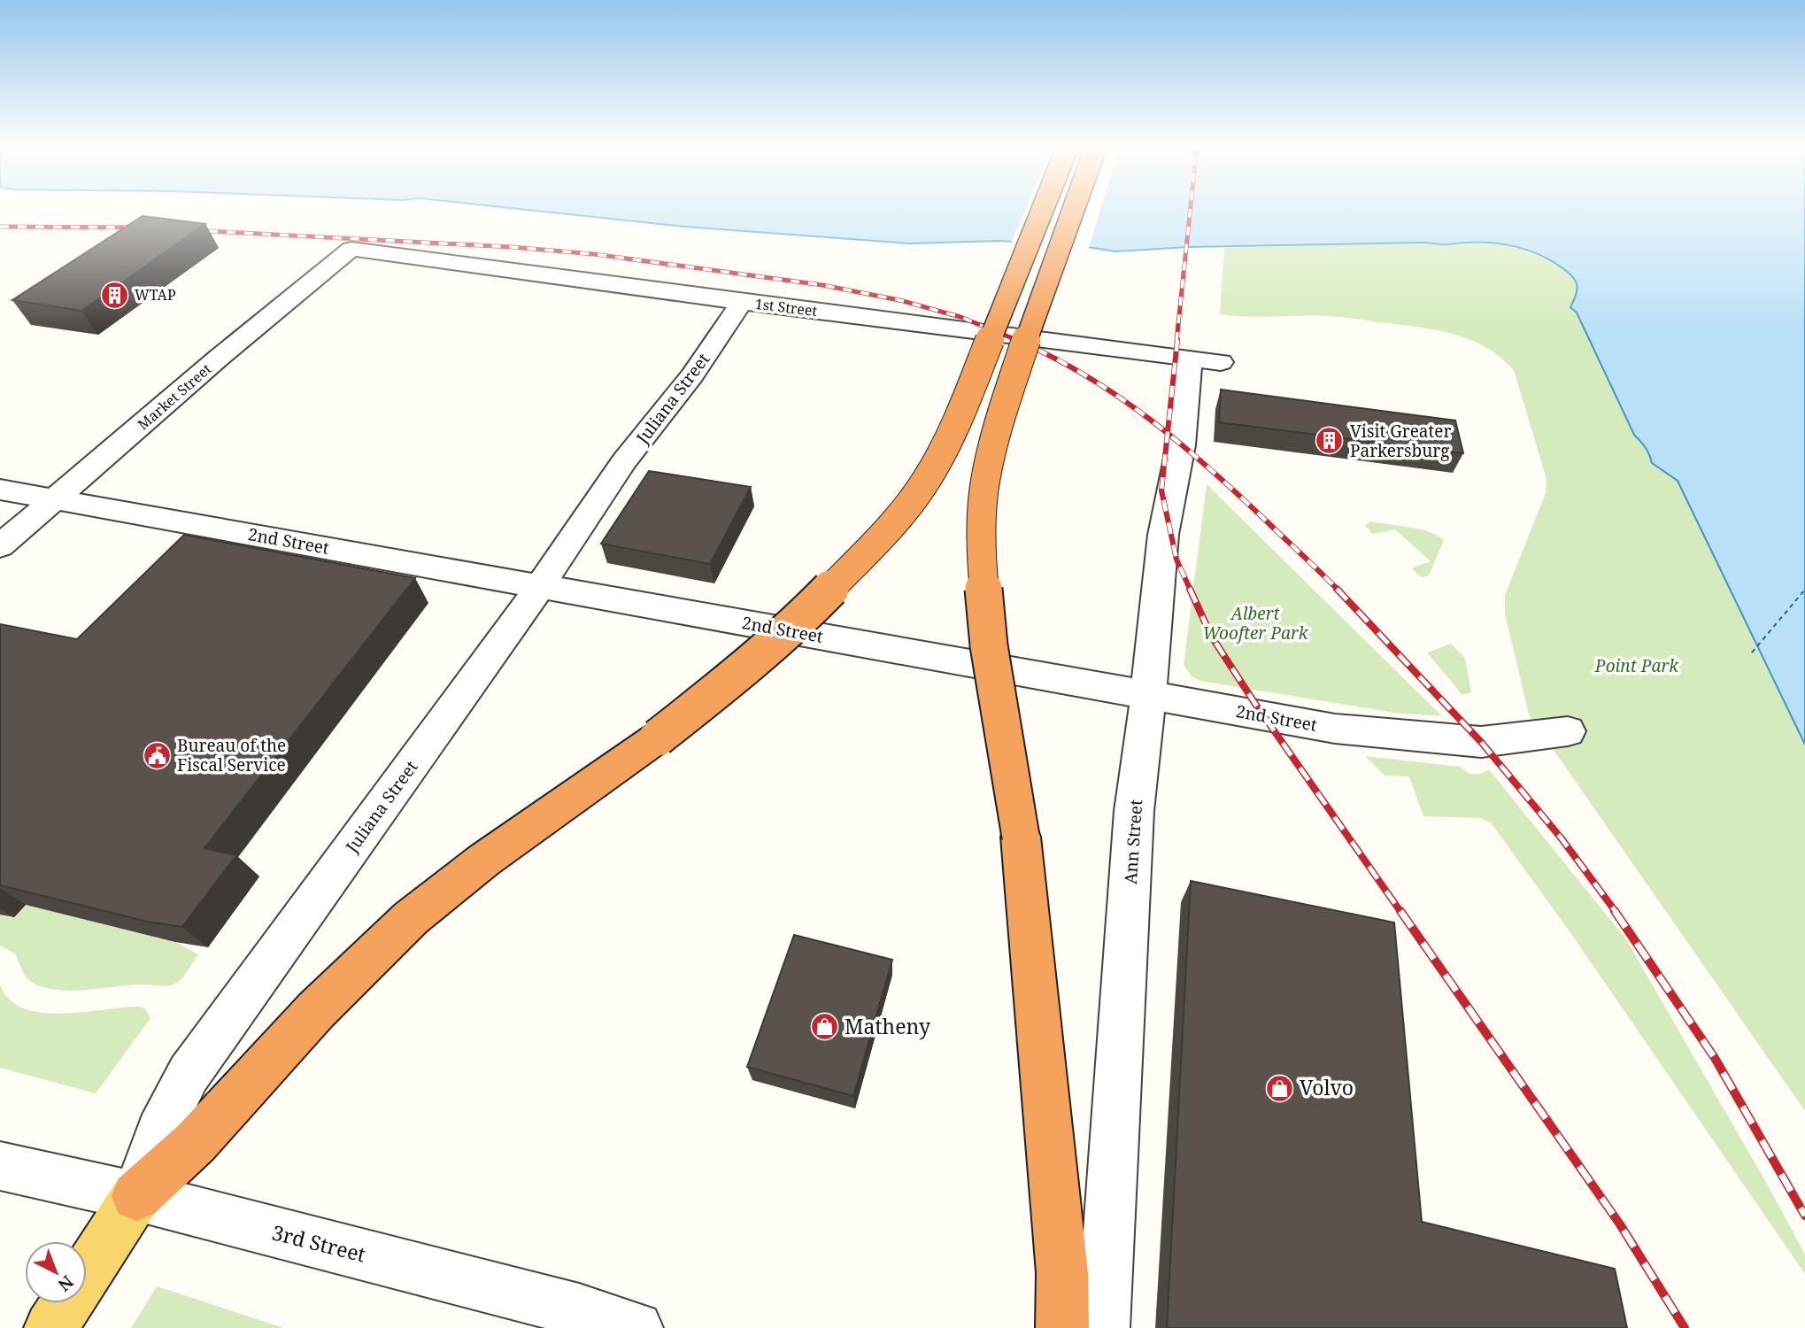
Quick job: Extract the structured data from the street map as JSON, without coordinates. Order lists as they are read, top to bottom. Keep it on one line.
{"streets":{"main road":["Juliana Street"],"street":["1st Street","Market Street","2nd Street","Ann Street","3rd Street"]},"crossings":[["1st Street","Market Street"],["1st Street","Juliana Street"],["1st Street","Ann Street"],["Market Street","2nd Street"],["Juliana Street","2nd Street"],["Juliana Street","3rd Street"],["2nd Street","Ann Street"]],"parks":["Albert Woofter Park","Point Park"],"places":{"building":["WTAP","Visit Greater Parkersburg"],"public building":["Bureau of the Fiscal Service"],"shop":["Matheny","Volvo"]},"north":"bottom right"}
